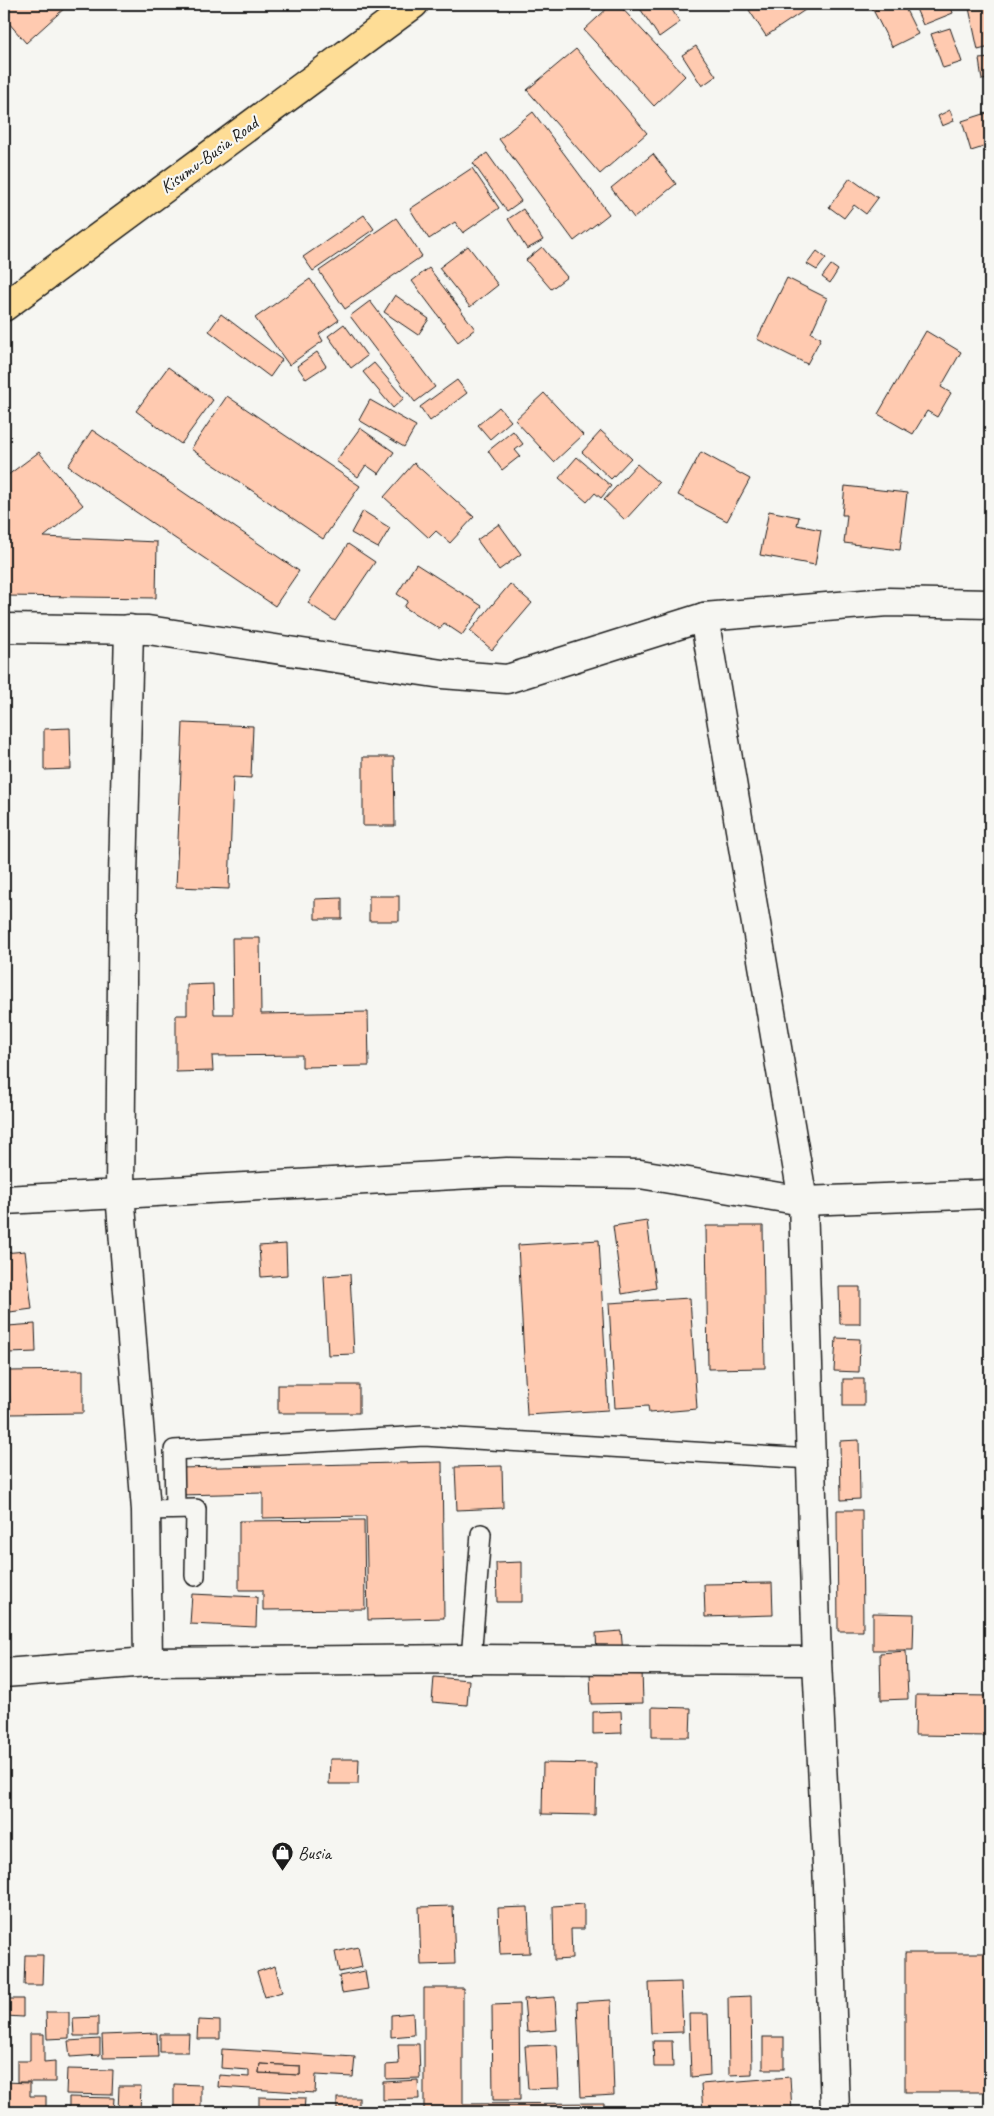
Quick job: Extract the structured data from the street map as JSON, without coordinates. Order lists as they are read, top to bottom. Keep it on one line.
{"streets":{"highway":["Kisumu-Busia Road"]},"places":{"shop":["Busia"]}}
